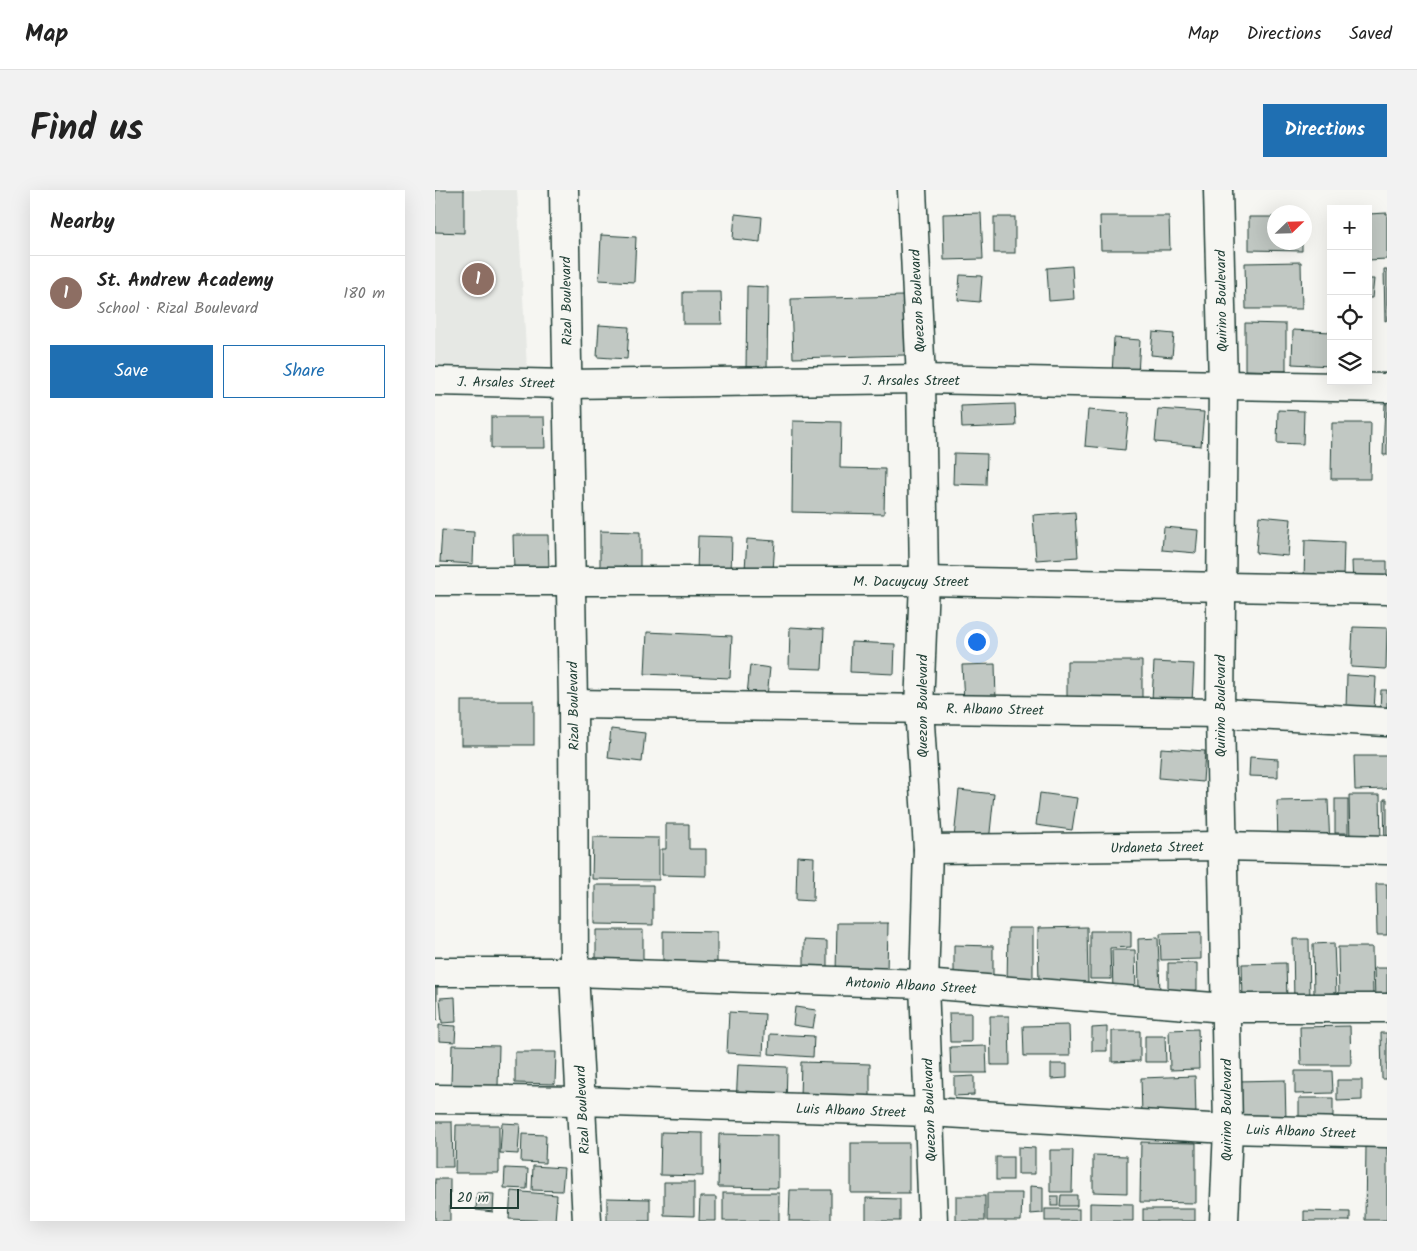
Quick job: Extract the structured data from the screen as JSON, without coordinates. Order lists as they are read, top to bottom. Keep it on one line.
{"streets":{"street":["Rizal Boulevard","Quezon Boulevard","Quirino Boulevard","J. Arsales Street","M. Dacuycuy Street","R. Albano Street","Urdaneta Street","Antonio Albano Street","Luis Albano Street"]},"crossings":[["Rizal Boulevard","J. Arsales Street"],["Rizal Boulevard","M. Dacuycuy Street"],["Rizal Boulevard","R. Albano Street"],["Rizal Boulevard","Antonio Albano Street"],["Rizal Boulevard","Luis Albano Street"],["Quezon Boulevard","J. Arsales Street"],["Quezon Boulevard","M. Dacuycuy Street"],["Quezon Boulevard","R. Albano Street"],["Quezon Boulevard","Urdaneta Street"],["Quezon Boulevard","Antonio Albano Street"],["Quezon Boulevard","Luis Albano Street"],["Quirino Boulevard","J. Arsales Street"],["Quirino Boulevard","M. Dacuycuy Street"],["Quirino Boulevard","R. Albano Street"],["Quirino Boulevard","Urdaneta Street"],["Quirino Boulevard","Antonio Albano Street"],["Quirino Boulevard","Luis Albano Street"]],"scale_bar":"20 m","north":"top right","page":{"header":"Map","nav":["Map","Directions","Saved"],"title":"Find us","buttons":["Directions",["Save","Share"]],"heading":"Nearby","map_buttons":["+","−"],"list":[{"mark":"1","name":"St. Andrew Academy","note":"School · Rizal Boulevard","value":"180 m"}],"pins":"1","scale":"20 m"}}
